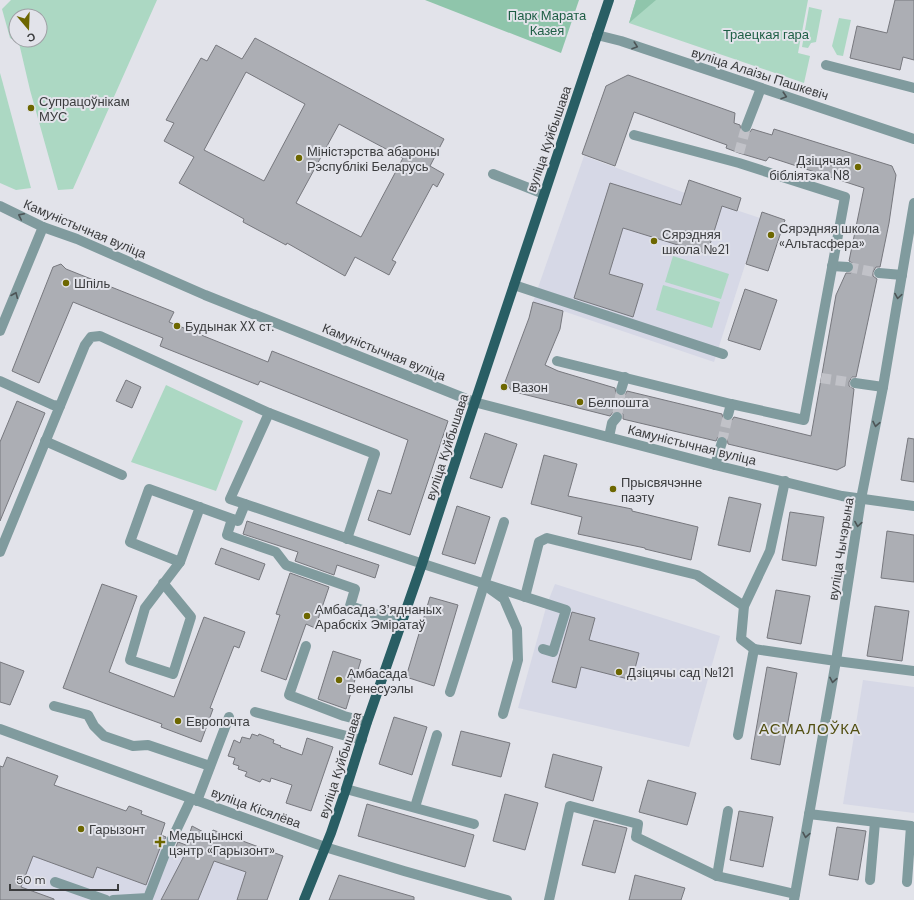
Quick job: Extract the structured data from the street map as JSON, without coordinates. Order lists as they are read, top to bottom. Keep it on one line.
{"streets":{"main road":["вуліца Куйбышава"],"street":["вуліца Алаізы Пашкевіч","Камуністычная вуліца","вуліца Чычэрына","вуліца Кісялёва"]},"crossings":[["вуліца Алаізы Пашкевіч","вуліца Куйбышава"],["вуліца Куйбышава","Камуністычная вуліца"],["вуліца Куйбышава","вуліца Кісялёва"],["Камуністычная вуліца","вуліца Чычэрына"]],"one_way":["вуліца Алаізы Пашкевіч"],"districts":["АСМАЛОЎКА"],"parks":["Парк Марата Казея","Траецкая гара"],"places":{"other":["Супрацоўнікам МУС","Міністэрства абароны Рэспублікі Беларусь","Дзіцячая бібліятэка N8","Сярэдняя школа «Альтасфера»","Сярэдняя школа №21","Шпіль","Будынак XX ст.","Вазон","Белпошта","Прысвячэнне паэту","Амбасада Зʼяднаных Арабскіх Эміратаў","Дзіцячы сад №121","Амбасада Венесуэлы","Европочта","Гарызонт"],"health":["Медыцынскі цэнтр «Гарызонт»"]},"scale_bar":"50 m","north":"bottom"}
